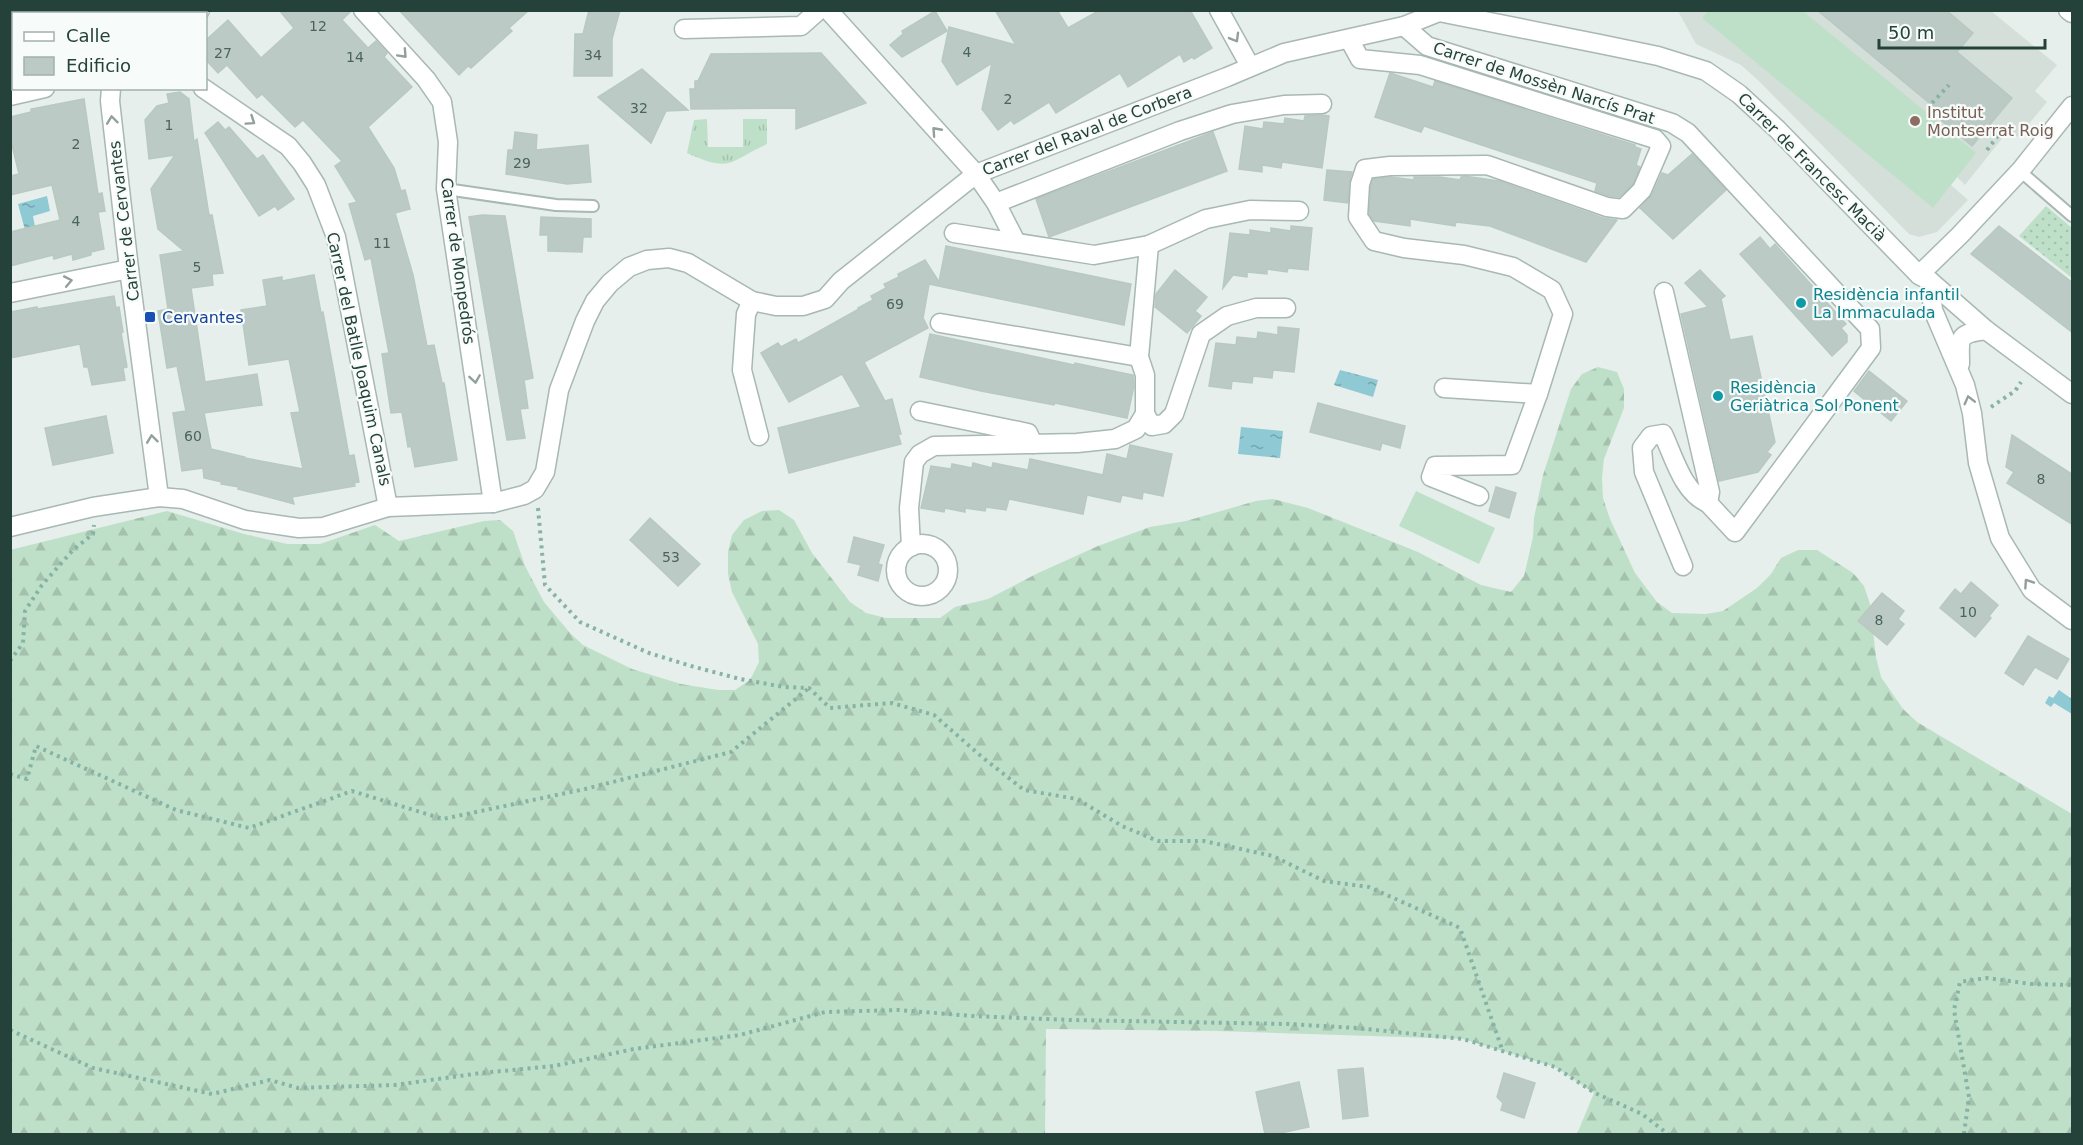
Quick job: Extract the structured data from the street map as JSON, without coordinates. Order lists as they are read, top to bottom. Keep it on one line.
{"streets":{"street":["Carrer de Mossèn Narcís Prat","Carrer del Raval de Corbera","Carrer de Francesc Macià","Carrer de Cervantes","Carrer de Monpedrós","Carrer del Batlle Joaquim Canals"]},"crossings":[["Carrer de Mossèn Narcís Prat","Carrer del Raval de Corbera"],["Carrer del Raval de Corbera","Carrer de Francesc Macià"]],"one_way":["Carrer de Cervantes","Carrer de Monpedrós","Carrer del Batlle Joaquim Canals"],"places":{"other":["Institut Montserrat Roig","Residència infantil La Immaculada","Residència Geriàtrica Sol Ponent"],"transit":["Cervantes"]},"house_numbers":["12","4","27","34","14","2","32","1","2","29","4","11","5","69","60","8","53","10","8"],"legend":["Calle","Edificio"],"scale_bar":"50 m"}
